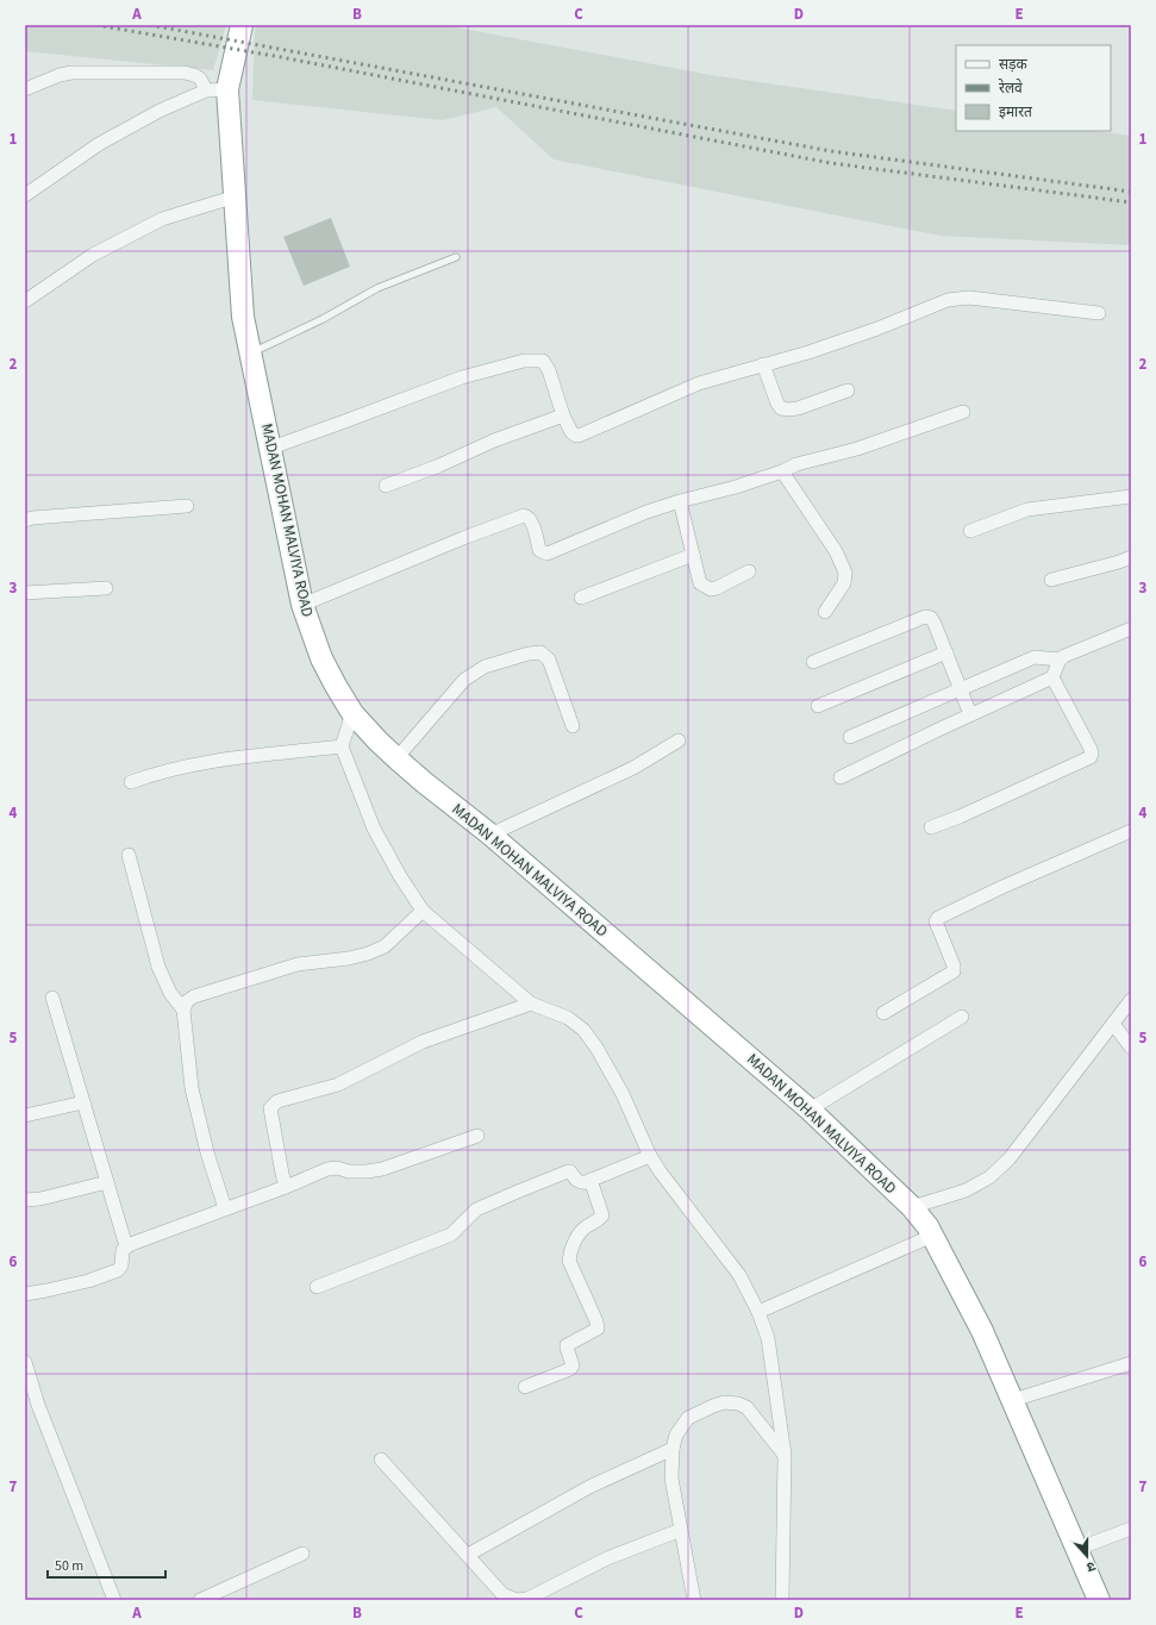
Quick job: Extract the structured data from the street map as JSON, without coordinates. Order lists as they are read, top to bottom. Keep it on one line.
{"streets":{"highway":["MADAN MOHAN MALVIYA ROAD"]},"legend":["सड़क","रेलवे","इमारत"],"scale_bar":"50 m","north":"bottom","grid":{"columns":["A","B","C","D","E"],"rows":["1","2","3","4","5","6","7"]}}
